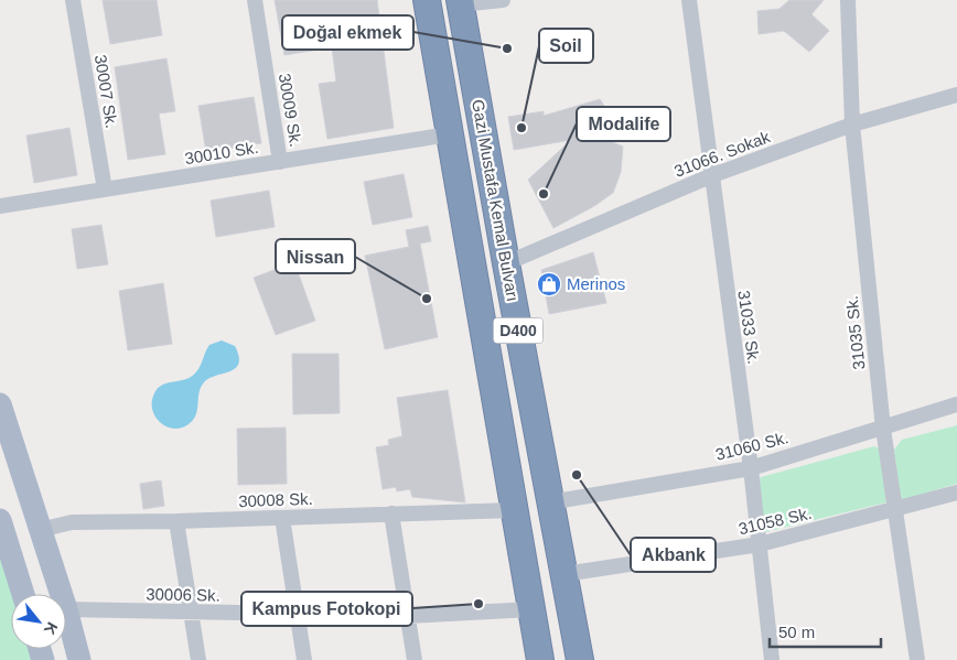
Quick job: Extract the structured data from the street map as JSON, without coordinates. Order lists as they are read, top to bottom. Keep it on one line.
{"streets":{"highway":["Gazi Mustafa Kemal Bulvarı","D400"],"street":["30007 Sk.","30009 Sk.","30010 Sk.","31066. Sokak","31033 Sk.","31035 Sk.","31060 Sk.","30008 Sk.","31058 Sk.","30006 Sk."]},"crossings":[["30007 Sk.","30010 Sk."],["30009 Sk.","30010 Sk."],["30010 Sk.","Gazi Mustafa Kemal Bulvarı"],["31066. Sokak","Gazi Mustafa Kemal Bulvarı"],["31066. Sokak","31033 Sk."],["31066. Sokak","31035 Sk."],["Gazi Mustafa Kemal Bulvarı","31060 Sk."],["Gazi Mustafa Kemal Bulvarı","30008 Sk."],["Gazi Mustafa Kemal Bulvarı","31058 Sk."],["Gazi Mustafa Kemal Bulvarı","30006 Sk."],["31033 Sk.","31060 Sk."],["31033 Sk.","31058 Sk."],["31035 Sk.","31060 Sk."],["31035 Sk.","31058 Sk."]],"places":{"other":["Doğal ekmek","Soil","Modalife","Nissan","Akbank","Kampus Fotokopi"],"shop":["Merinos"]},"scale_bar":"50 m","north":"bottom right"}
